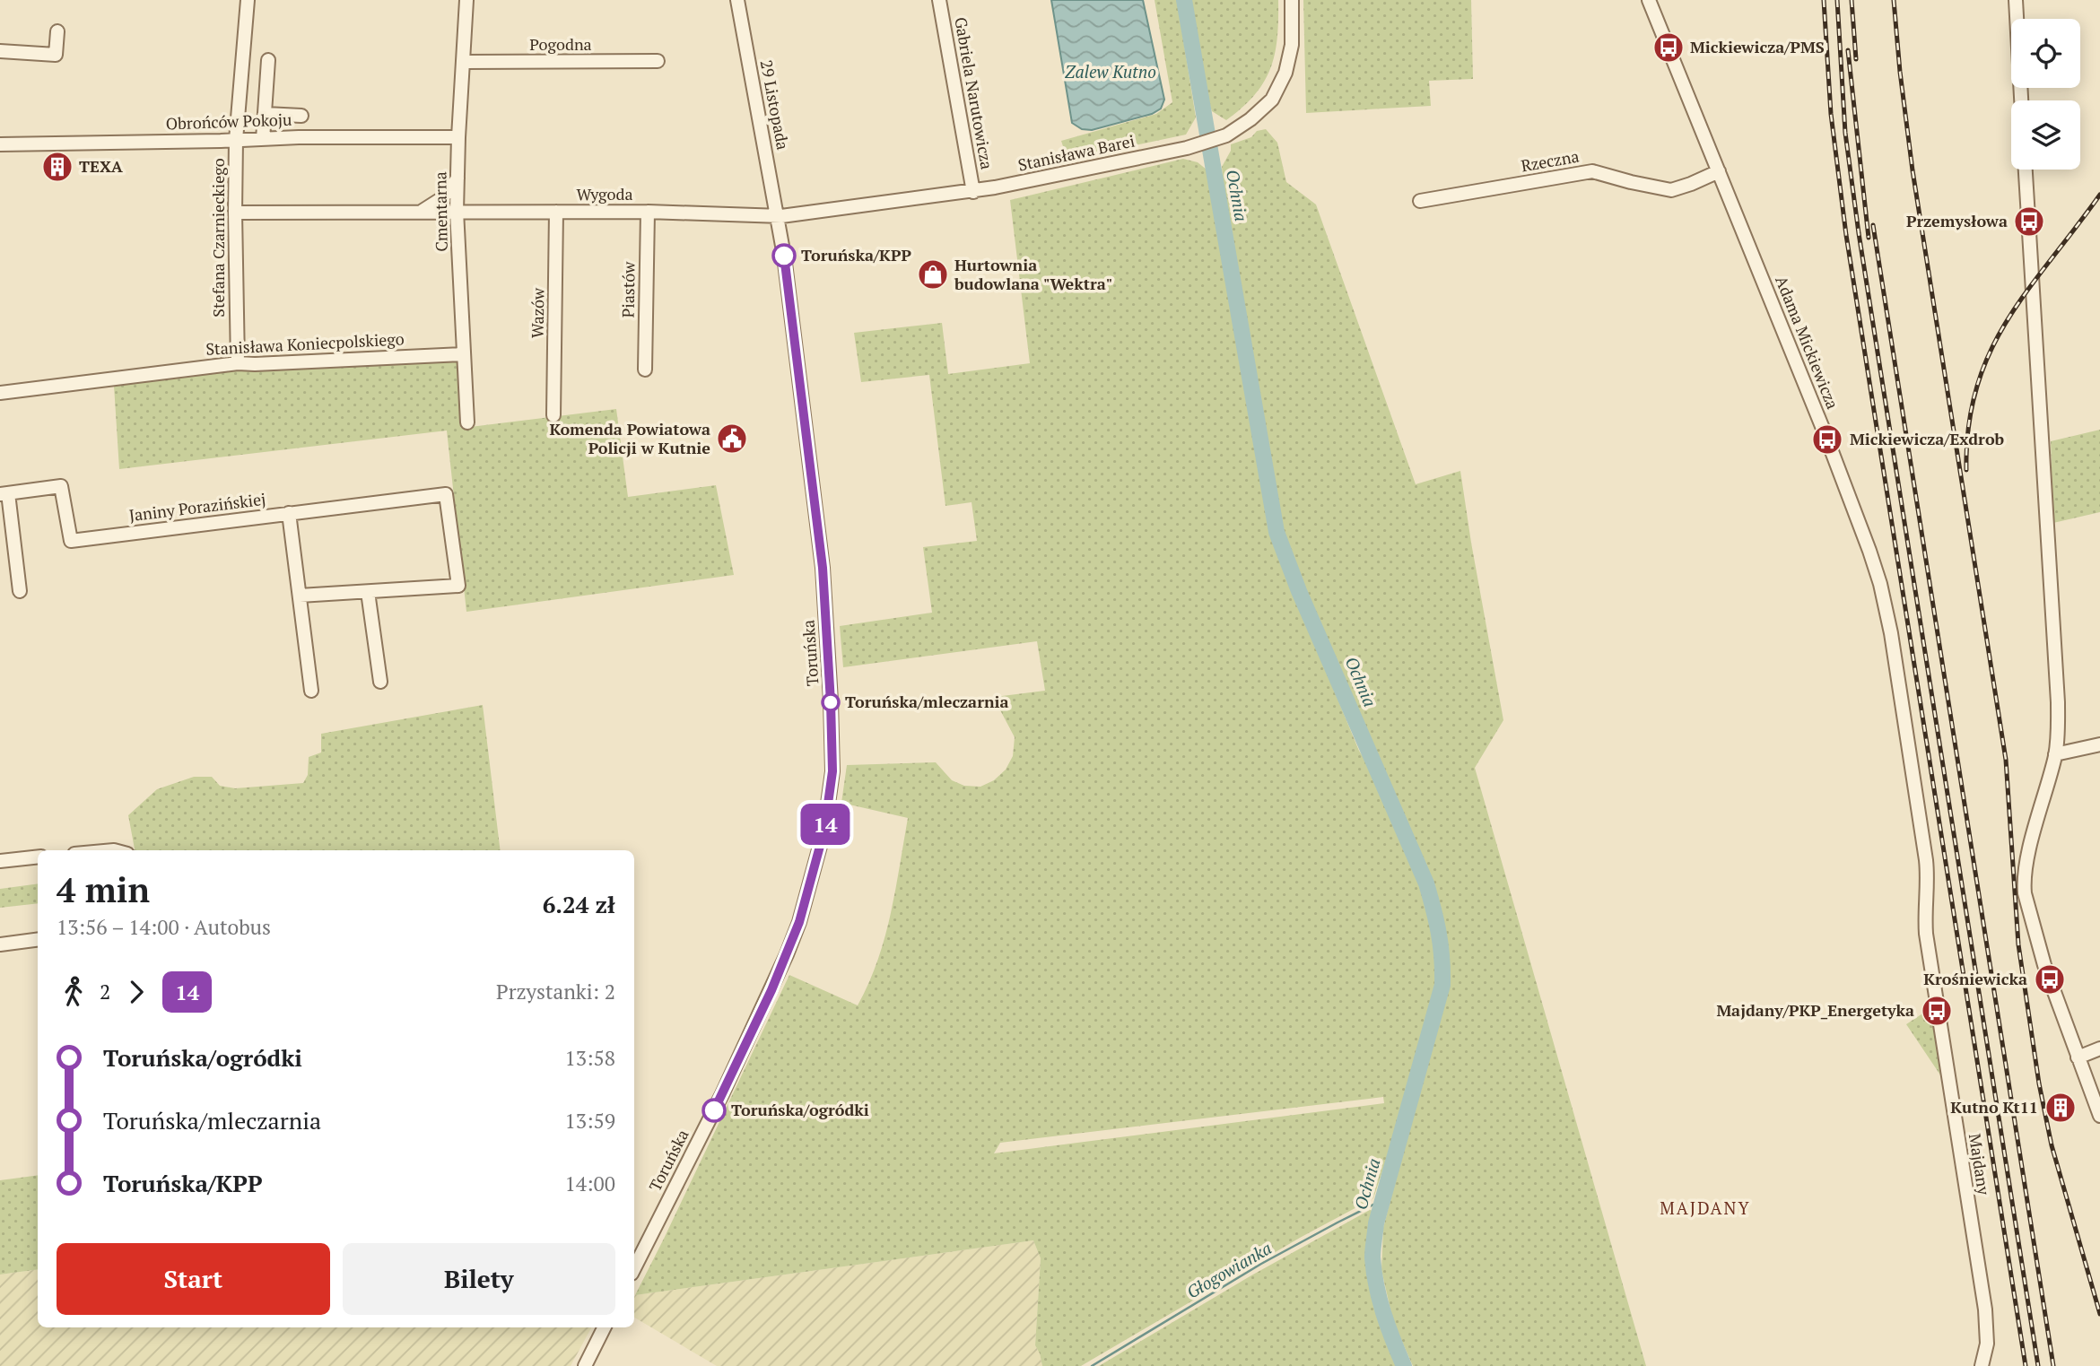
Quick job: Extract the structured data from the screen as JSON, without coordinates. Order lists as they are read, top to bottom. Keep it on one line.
{"streets":{"street":["Pogodna","Gabriela Narutowicza","29 Listopada","Obrońców Pokoju","Stanisława Barei","Rzeczna","Wygoda","Cmentarna","Stefana Czarnieckiego","Piastów","Wazów","Adama Mickiewicza","Stanisława Koniecpolskiego","Janiny Porazińskiej","Toruńska","Majdany"]},"crossings":[["Pogodna","Cmentarna"],["Gabriela Narutowicza","Stanisława Barei"],["Gabriela Narutowicza","Wygoda"],["29 Listopada","Wygoda"],["29 Listopada","Toruńska"],["Obrońców Pokoju","Cmentarna"],["Obrońców Pokoju","Stefana Czarnieckiego"],["Stanisława Barei","Wygoda"],["Rzeczna","Adama Mickiewicza"],["Wygoda","Cmentarna"],["Wygoda","Stefana Czarnieckiego"],["Wygoda","Piastów"],["Wygoda","Wazów"],["Wygoda","Toruńska"],["Cmentarna","Stanisława Koniecpolskiego"],["Stefana Czarnieckiego","Stanisława Koniecpolskiego"],["Adama Mickiewicza","Majdany"]],"districts":["MAJDANY"],"water":["Zalew Kutno","Ochnia","Głogowianka"],"places":{"bus stop":["Mickiewicza/PMS","Przemysłowa","Mickiewicza/Exdrob","Krośniewicka","Majdany/PKP_Energetyka"],"building":["TEXA","Kutno Kt11"],"other":["Toruńska/KPP","Toruńska/mleczarnia","Toruńska/ogródki"],"shop":["Hurtownia budowlana \"Wektra\""],"public building":["Komenda Powiatowa Policji w Kutnie"]},"lines":["bus line 14"],"page":{"on_map":"14","heading":["4 min","13:56 – 14:00 · Autobus","6.24 zł"],"legs":["2","14","Przystanki: 2"],"list":[{"name":"Toruńska/ogródki","value":"13:58"},{"name":"Toruńska/mleczarnia","value":"13:59"},{"name":"Toruńska/KPP","value":"14:00"}],"buttons":["Start","Bilety"]}}
